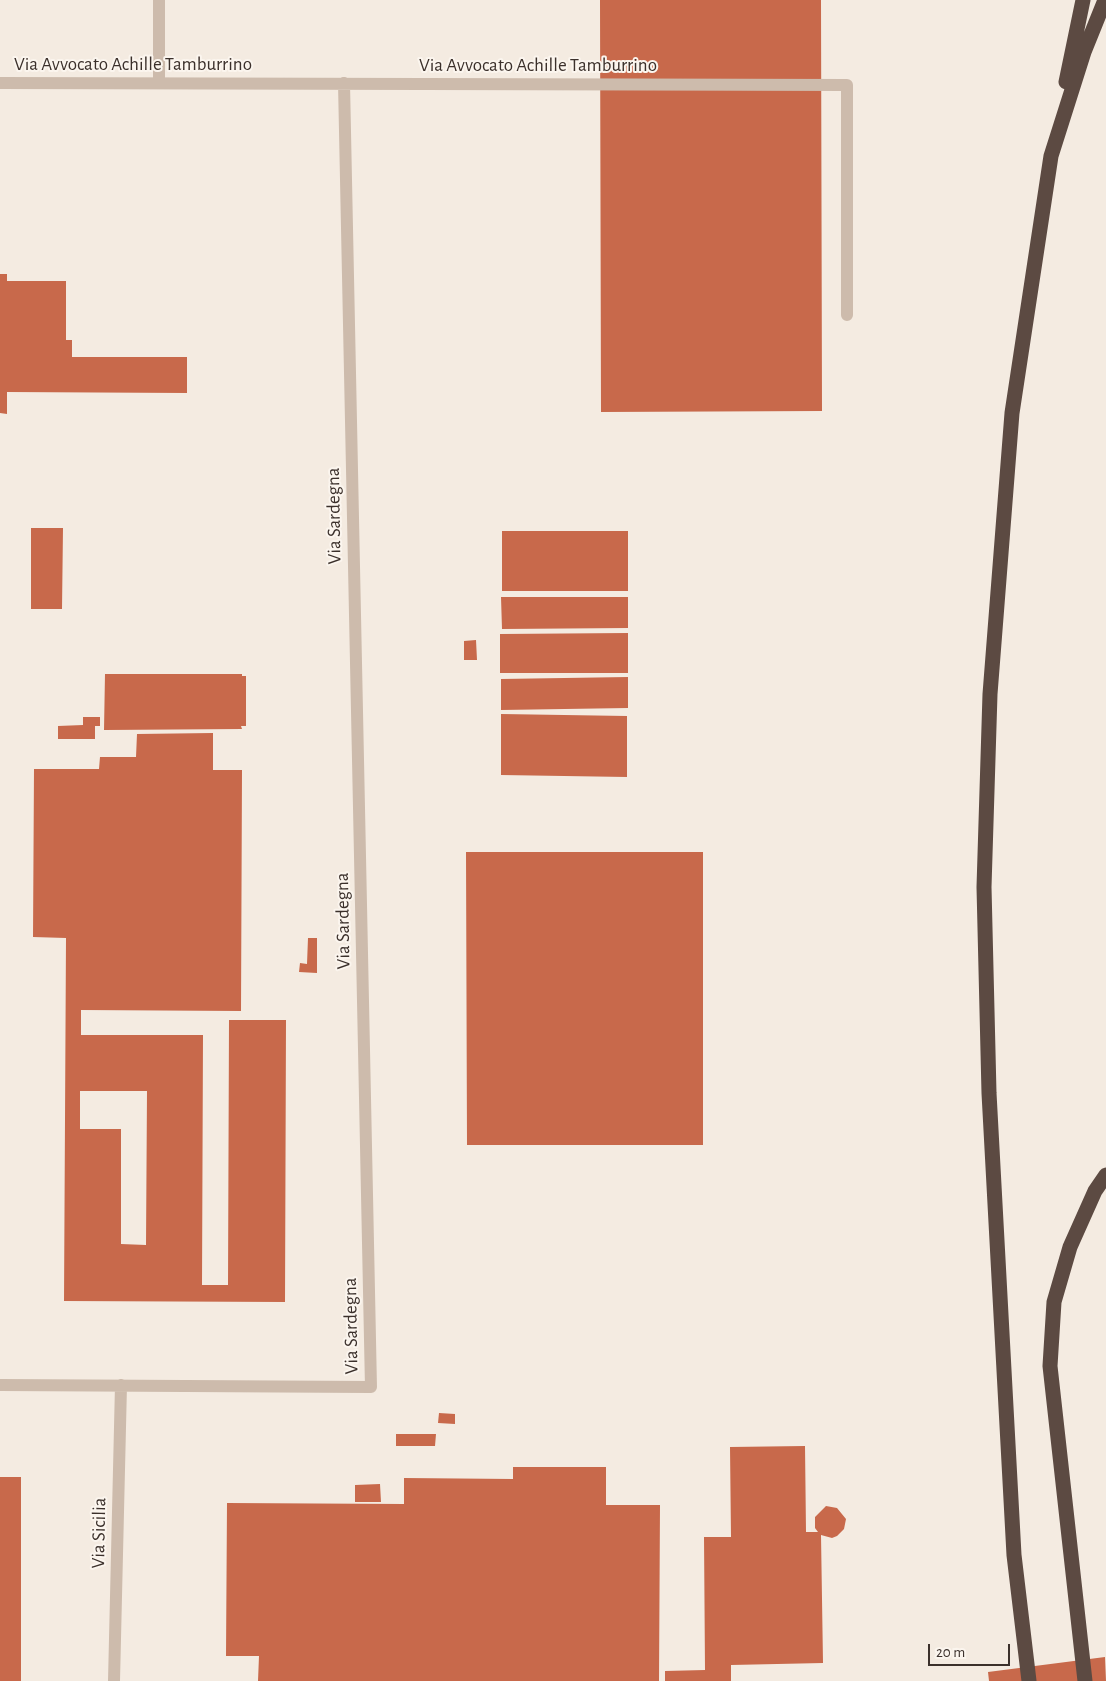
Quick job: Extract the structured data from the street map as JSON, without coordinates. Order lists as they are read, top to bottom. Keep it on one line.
{"streets":{"street":["Via Avvocato Achille Tamburrino","Via Sardegna","Via Sicilia"]},"crossings":[["Via Avvocato Achille Tamburrino","Via Sardegna"],["Via Sardegna","Via Sicilia"]],"scale_bar":"20 m"}
